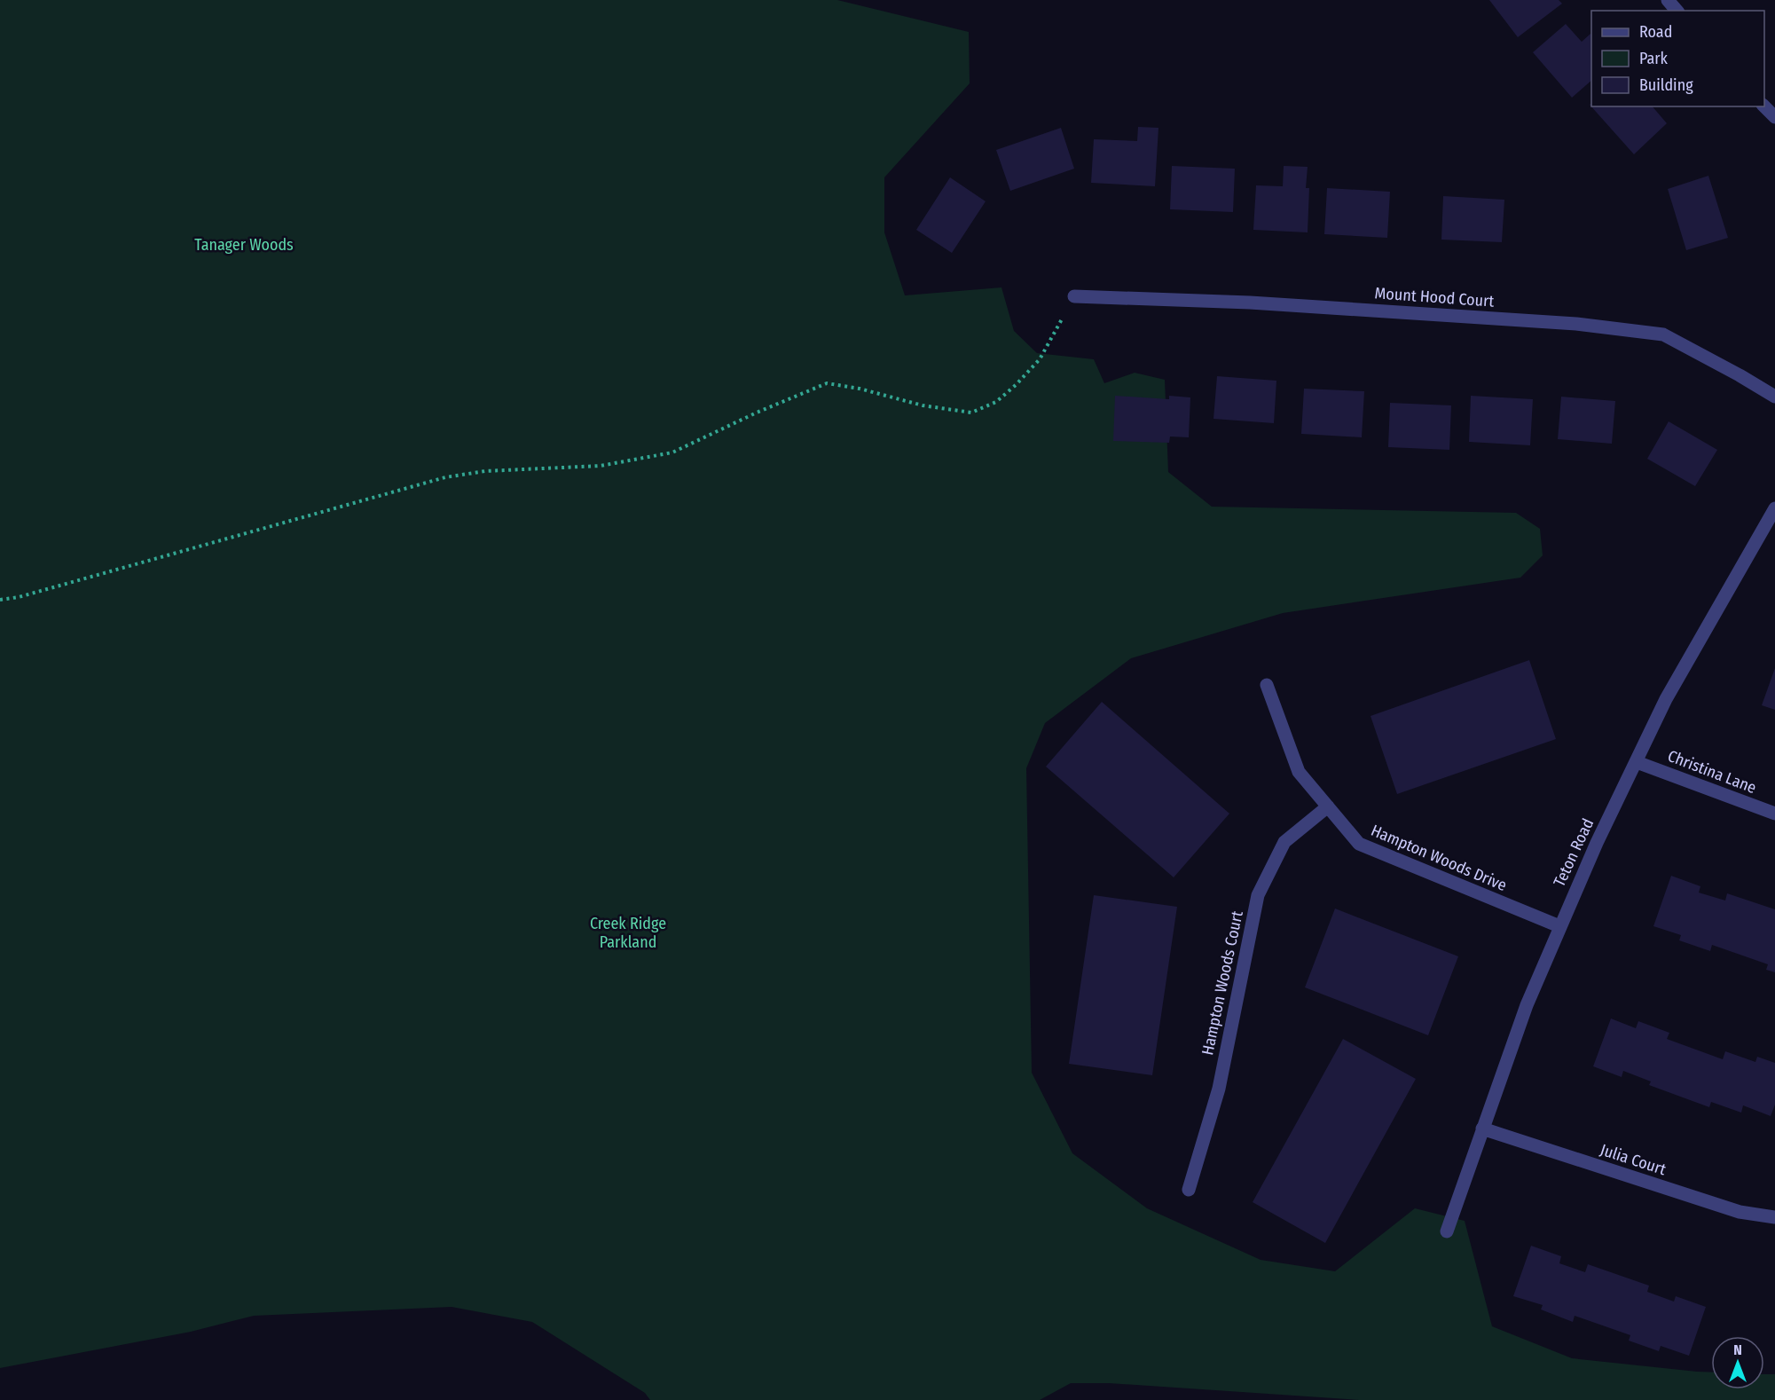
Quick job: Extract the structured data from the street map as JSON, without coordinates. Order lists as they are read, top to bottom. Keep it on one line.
{"streets":{"street":["Mount Hood Court","Christina Lane","Teton Road","Hampton Woods Drive","Hampton Woods Court","Julia Court"]},"crossings":[["Christina Lane","Teton Road"],["Teton Road","Hampton Woods Drive"],["Teton Road","Julia Court"],["Hampton Woods Drive","Hampton Woods Court"]],"parks":["Tanager Woods","Creek Ridge Parkland"],"legend":["Road","Park","Building"],"north":"top"}
